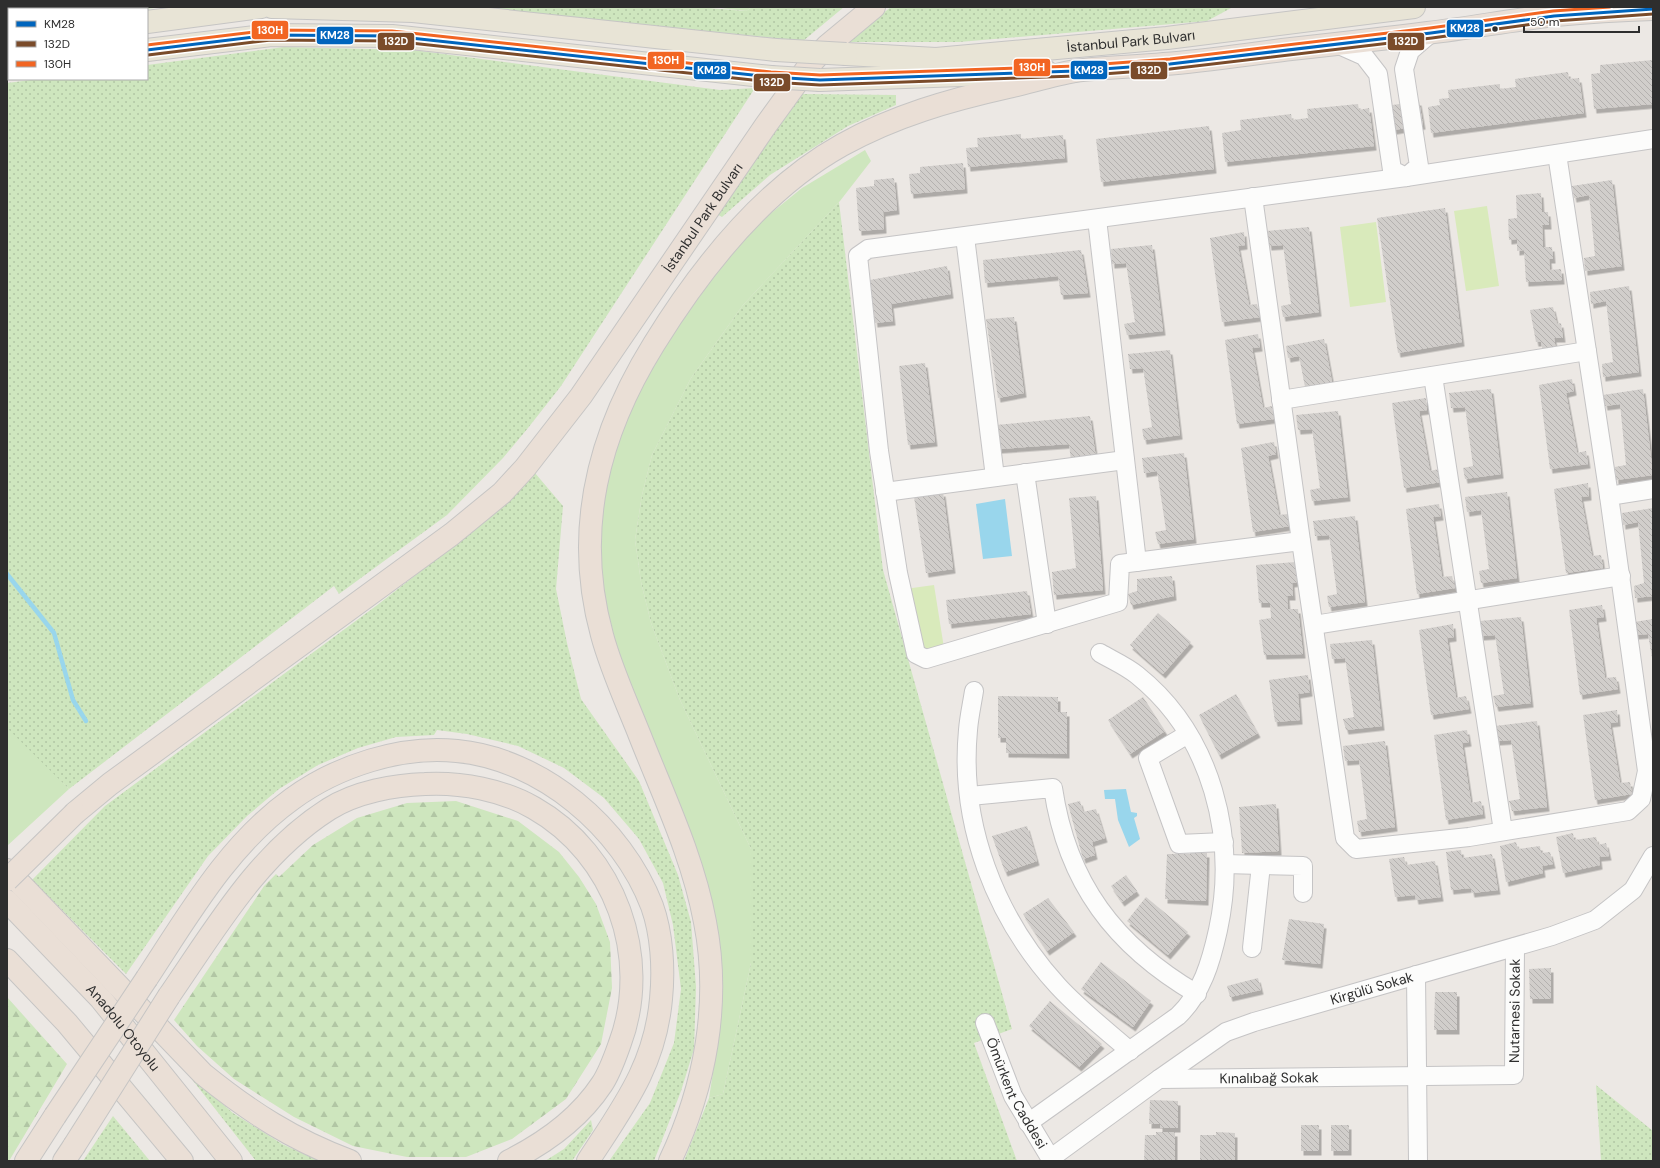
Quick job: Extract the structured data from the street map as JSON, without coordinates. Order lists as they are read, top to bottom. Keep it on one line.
{"streets":{"highway":["İstanbul Park Bulvarı","Anadolu Otoyolu"],"street":["Kirgülü Sokak","Nutarnesi Sokak","Kınalıbağ Sokak","Ömürkent Caddesi"]},"crossings":[["Kirgülü Sokak","Nutarnesi Sokak"],["Kirgülü Sokak","Kınalıbağ Sokak"],["Nutarnesi Sokak","Kınalıbağ Sokak"]],"lines":["transit line 130H","transit line KM28","transit line 132D"],"legend":["KM28","132D","130H"],"scale_bar":"50 m"}
